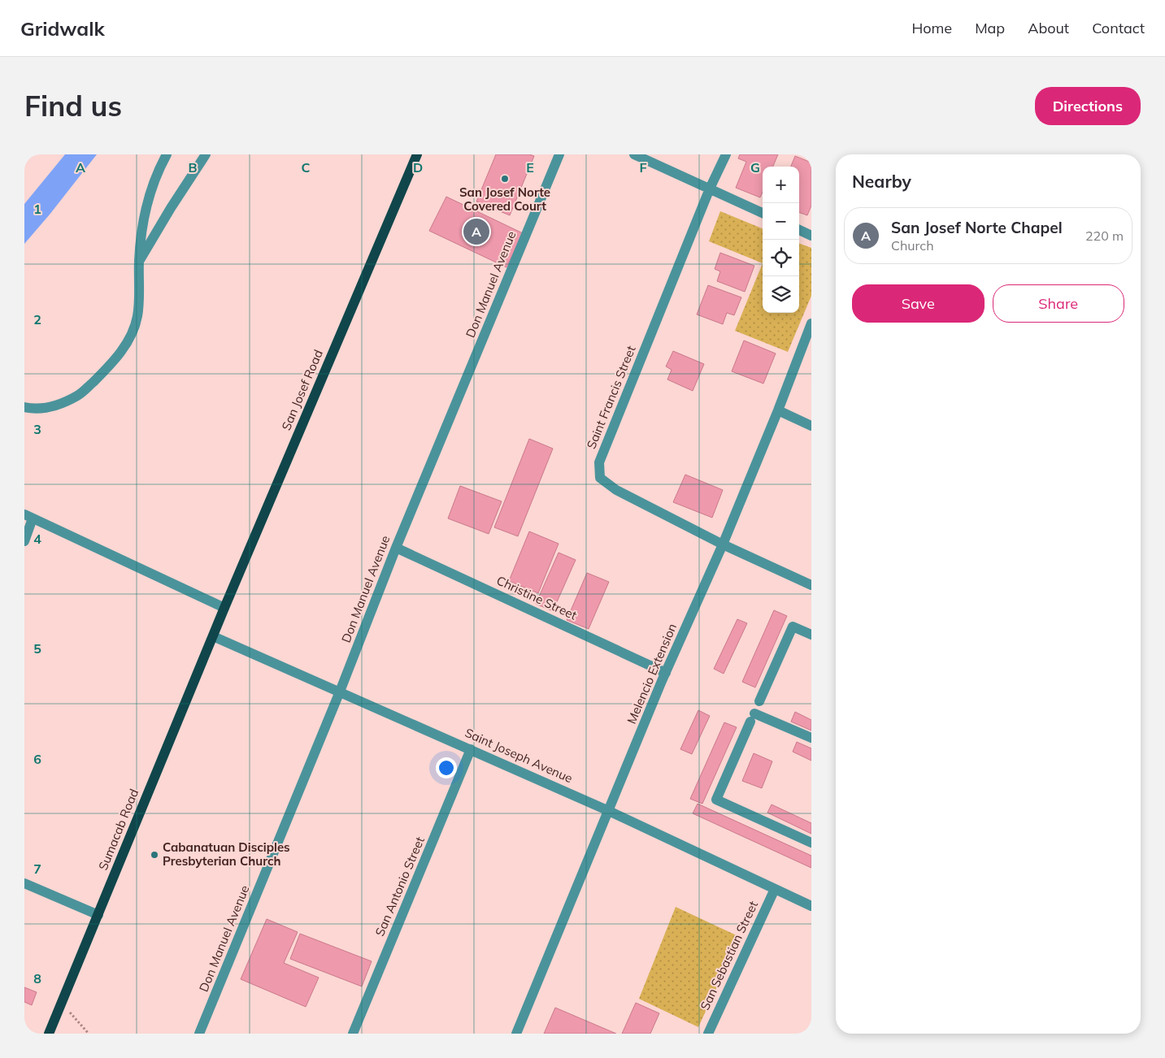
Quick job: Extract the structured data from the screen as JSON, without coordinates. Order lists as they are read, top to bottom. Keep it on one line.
{"streets":{"main road":["San Josef Road","Sumacab Road"],"street":["Don Manuel Avenue","Saint Francis Street","Christine Street","Melencio Extension","Saint Joseph Avenue","San Antonio Street","San Sebastian Street"]},"crossings":[["Don Manuel Avenue","Christine Street"],["Don Manuel Avenue","Saint Joseph Avenue"],["San Josef Road","Saint Joseph Avenue"],["San Josef Road","Sumacab Road"],["Saint Francis Street","Melencio Extension"],["Christine Street","Melencio Extension"],["Melencio Extension","Saint Joseph Avenue"],["Saint Joseph Avenue","Sumacab Road"],["Saint Joseph Avenue","San Antonio Street"],["Saint Joseph Avenue","San Sebastian Street"]],"places":["San Josef Norte Covered Court","Cabanatuan Disciples Presbyterian Church"],"page":{"header":"Gridwalk","nav":["Home","Map","About","Contact"],"buttons":["Directions",["Save","Share"]],"title":"Find us","heading":"Nearby","map_buttons":["+","−"],"list":[{"mark":"A","name":"San Josef Norte Chapel","note":"Church","value":"220 m"}],"pins":"A"},"grid":{"columns":["A","B","C","D","E","F","G"],"rows":["1","2","3","4","5","6","7","8"]}}
